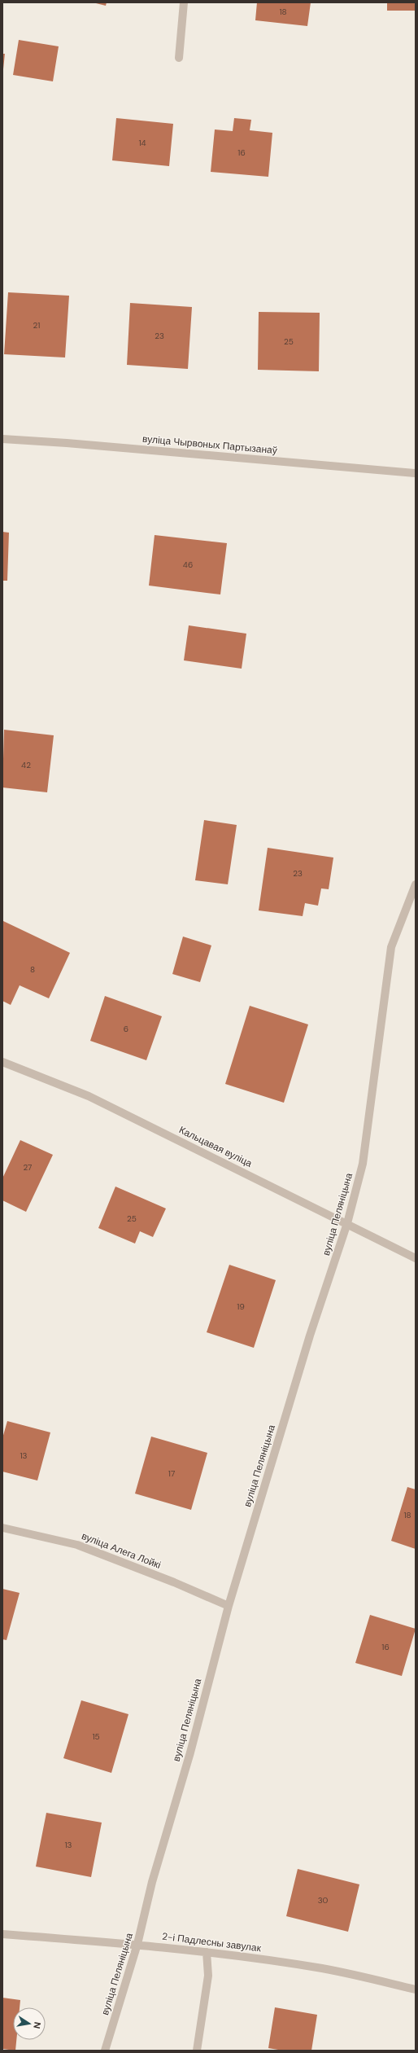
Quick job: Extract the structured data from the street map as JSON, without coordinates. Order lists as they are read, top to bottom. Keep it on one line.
{"streets":{"street":["вуліца Чырвоных Партызанаў","Кальцавая вуліца","вуліца Пеляніцына","вуліца Алега Лойкі","2-і Падлесны завулак"]},"crossings":[["Кальцавая вуліца","вуліца Пеляніцына"],["вуліца Пеляніцына","вуліца Алега Лойкі"],["вуліца Пеляніцына","2-і Падлесны завулак"]],"house_numbers":["18","14","16","21","23","25","46","42","23","8","6","27","25","19","13","17","18","16","15","13","30"],"north":"right"}
